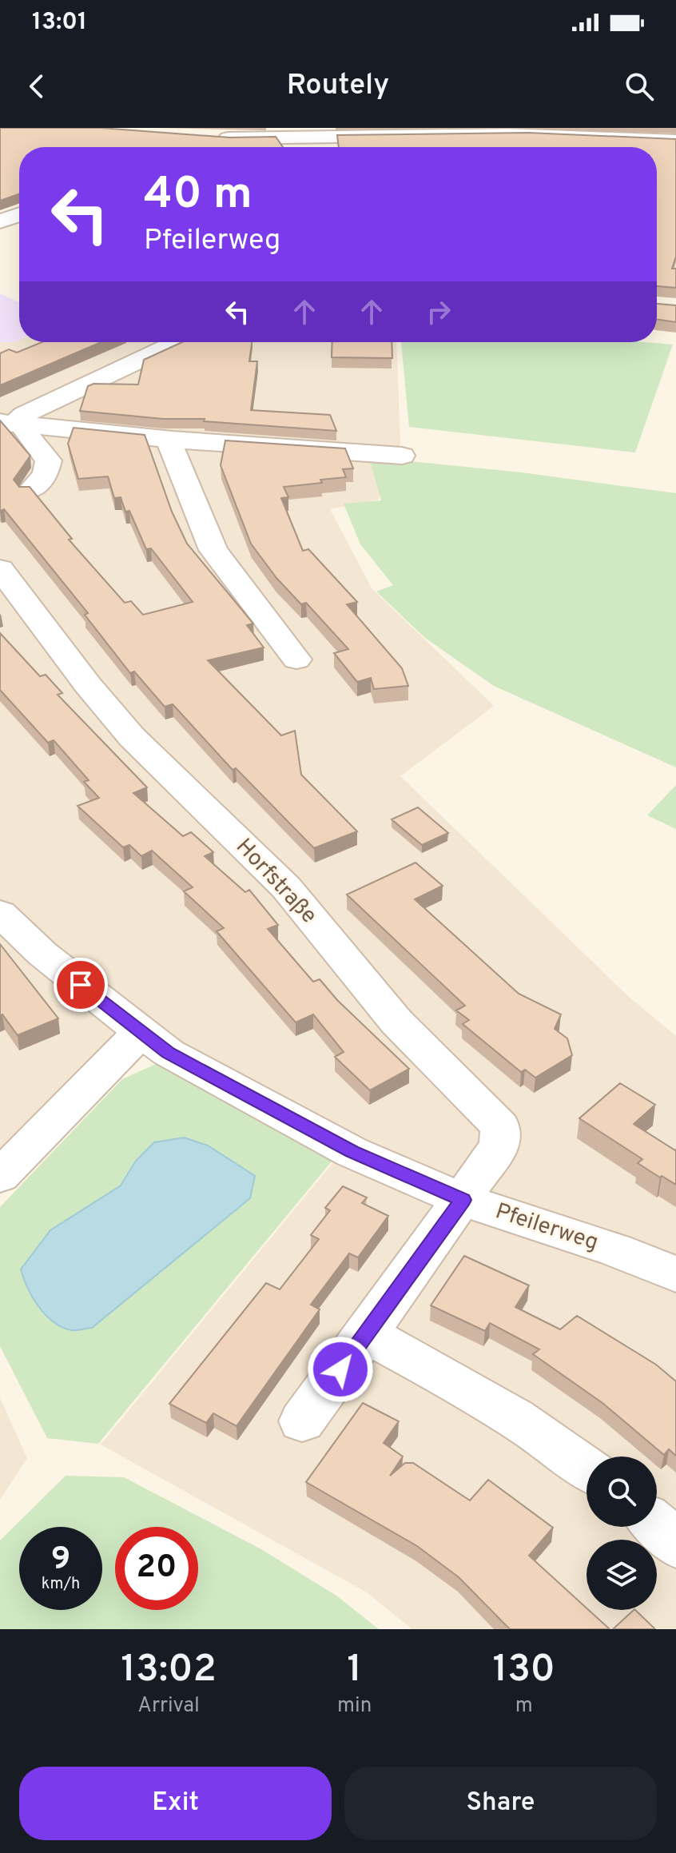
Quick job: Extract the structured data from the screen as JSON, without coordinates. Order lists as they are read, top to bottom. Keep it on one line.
{"streets":{"street":["Horfstraße","Pfeilerweg"]},"crossings":[["Horfstraße","Pfeilerweg"]],"page":{"status":"13:01","header":"Routely","turn":["40 m","Pfeilerweg"],"speed":"9 km/h","limit":"20","eta":["13:02","Arrival","1","min","130","m"],"buttons":["Exit","Share"]}}
